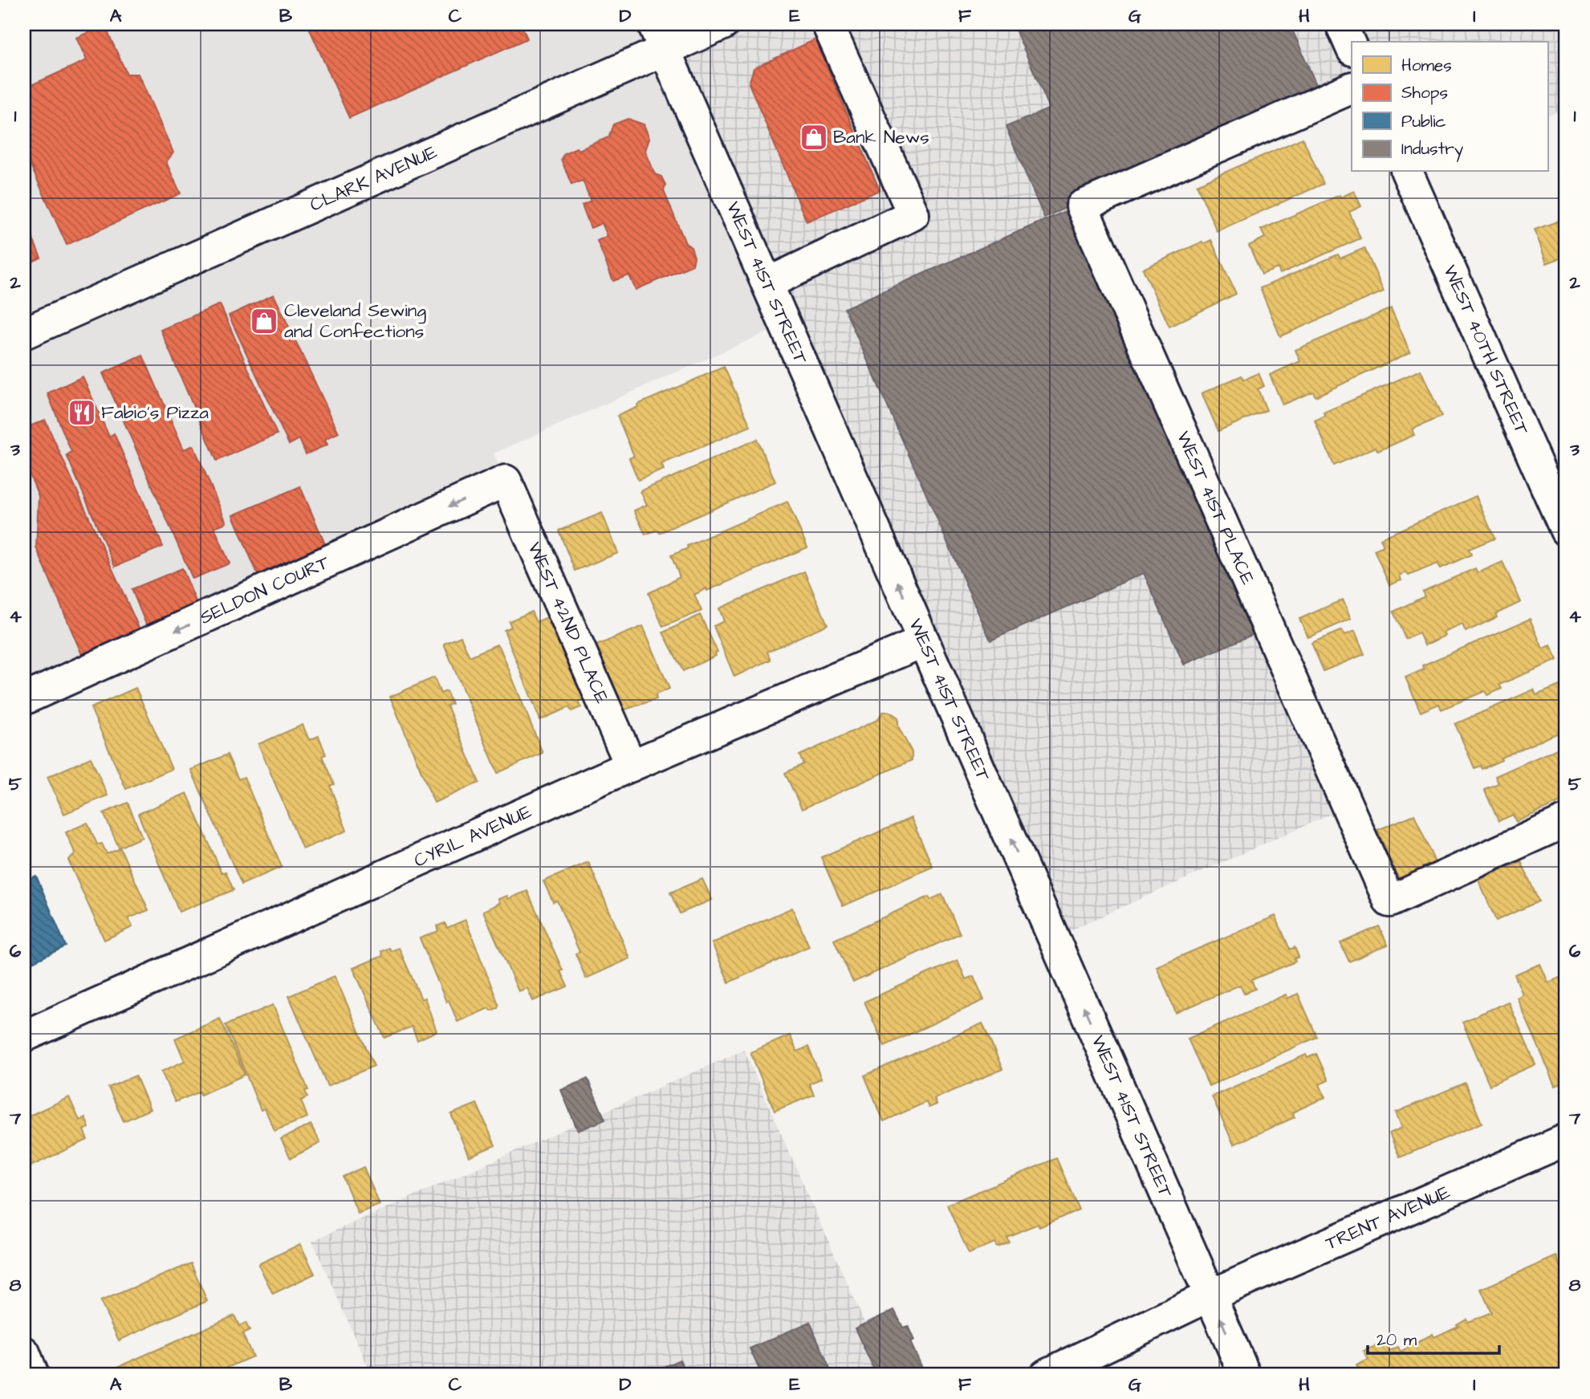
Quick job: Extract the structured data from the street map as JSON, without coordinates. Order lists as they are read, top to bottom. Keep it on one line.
{"streets":{"street":["CLARK AVENUE","WEST 41ST STREET","WEST 40TH STREET","WEST 41ST PLACE","SELDON COURT","WEST 42ND PLACE","CYRIL AVENUE","TRENT AVENUE"]},"crossings":[["CLARK AVENUE","WEST 41ST STREET"],["WEST 41ST STREET","CYRIL AVENUE"],["WEST 41ST STREET","TRENT AVENUE"],["SELDON COURT","WEST 42ND PLACE"],["WEST 42ND PLACE","CYRIL AVENUE"]],"one_way":["WEST 41ST STREET","SELDON COURT"],"places":{"shop":["Bank News","Cleveland Sewing and Confections"],"restaurant":["Fabio's Pizza"]},"legend":["Homes","Shops","Public","Industry"],"scale_bar":"20 m","grid":{"columns":["A","B","C","D","E","F","G","H","I"],"rows":["1","2","3","4","5","6","7","8"]}}
